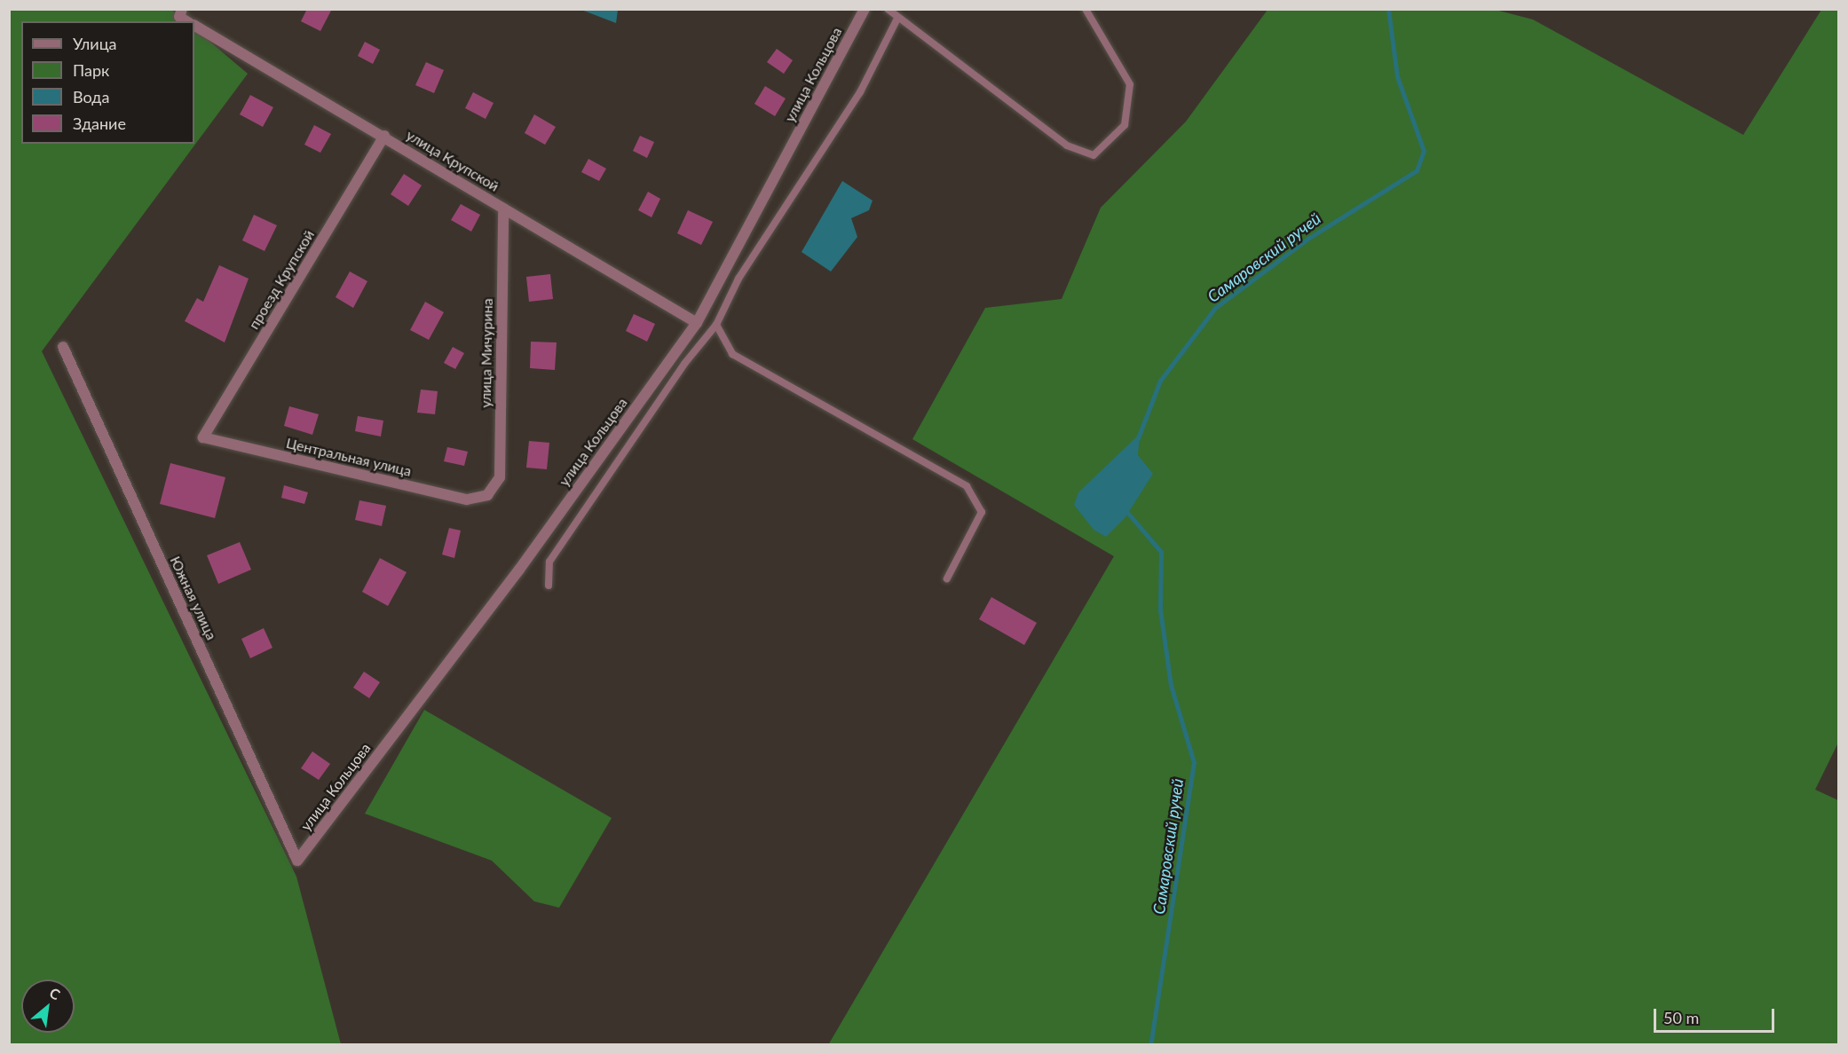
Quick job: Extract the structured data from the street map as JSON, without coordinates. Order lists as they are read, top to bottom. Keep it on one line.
{"streets":{"street":["улица Кольцова","улица Крупской","проезд Крупской","улица Мичурина","Центральная улица","Южная улица"]},"crossings":[["улица Кольцова","улица Крупской"],["улица Кольцова","Южная улица"],["улица Крупской","проезд Крупской"],["улица Крупской","улица Мичурина"],["проезд Крупской","Центральная улица"],["улица Мичурина","Центральная улица"]],"water":["Самаровский ручей"],"legend":["Улица","Парк","Вода","Здание"],"scale_bar":"50 m","north":"top right"}
